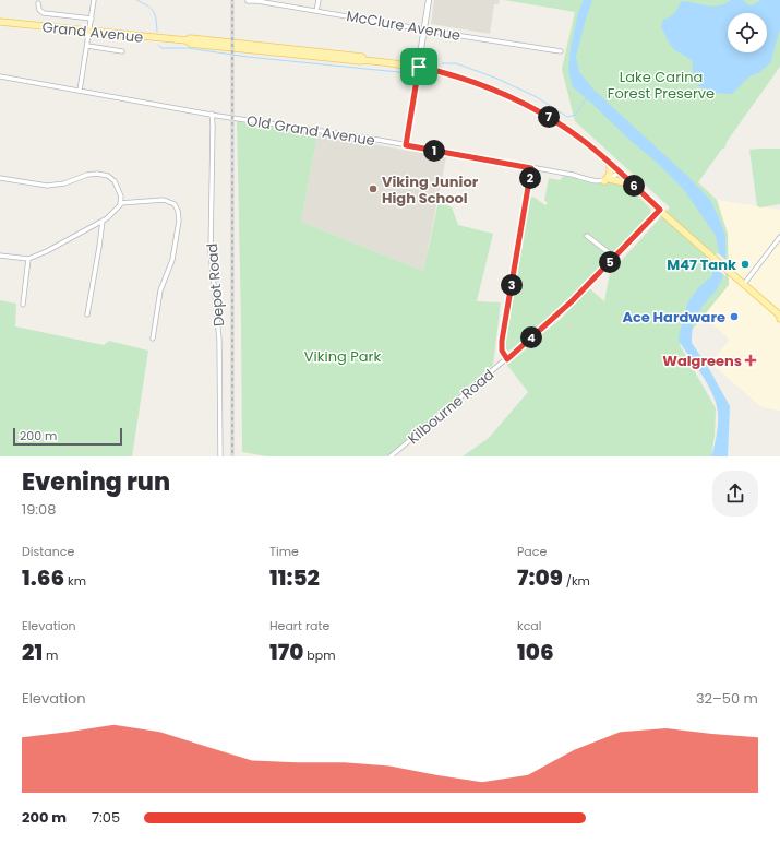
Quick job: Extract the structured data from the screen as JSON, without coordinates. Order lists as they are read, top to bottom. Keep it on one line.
{"streets":{"main road":["Grand Avenue"],"street":["McClure Avenue","Old Grand Avenue","Depot Road","Kilbourne Road"]},"crossings":[["Grand Avenue","Kilbourne Road"],["Old Grand Avenue","Depot Road"]],"parks":["Lake Carina Forest Preserve","Viking Park"],"places":{"other":["Viking Junior High School","M47 Tank","Ace Hardware"],"health":["Walgreens"]},"scale_bar":"200 m","page":{"pins":["7","1","2","6","5","3","4"],"scale":"200 m","heading":["Evening run","19:08"],"stats":[["Distance","1.66 km"],["Time","11:52"],["Pace","7:09 /km"],["Elevation","21 m"],["Heart rate","170 bpm"],["kcal","106"]],"chart":["Elevation","32–50 m"],"list":[{"name":"200 m","note":"7:05"}]}}
